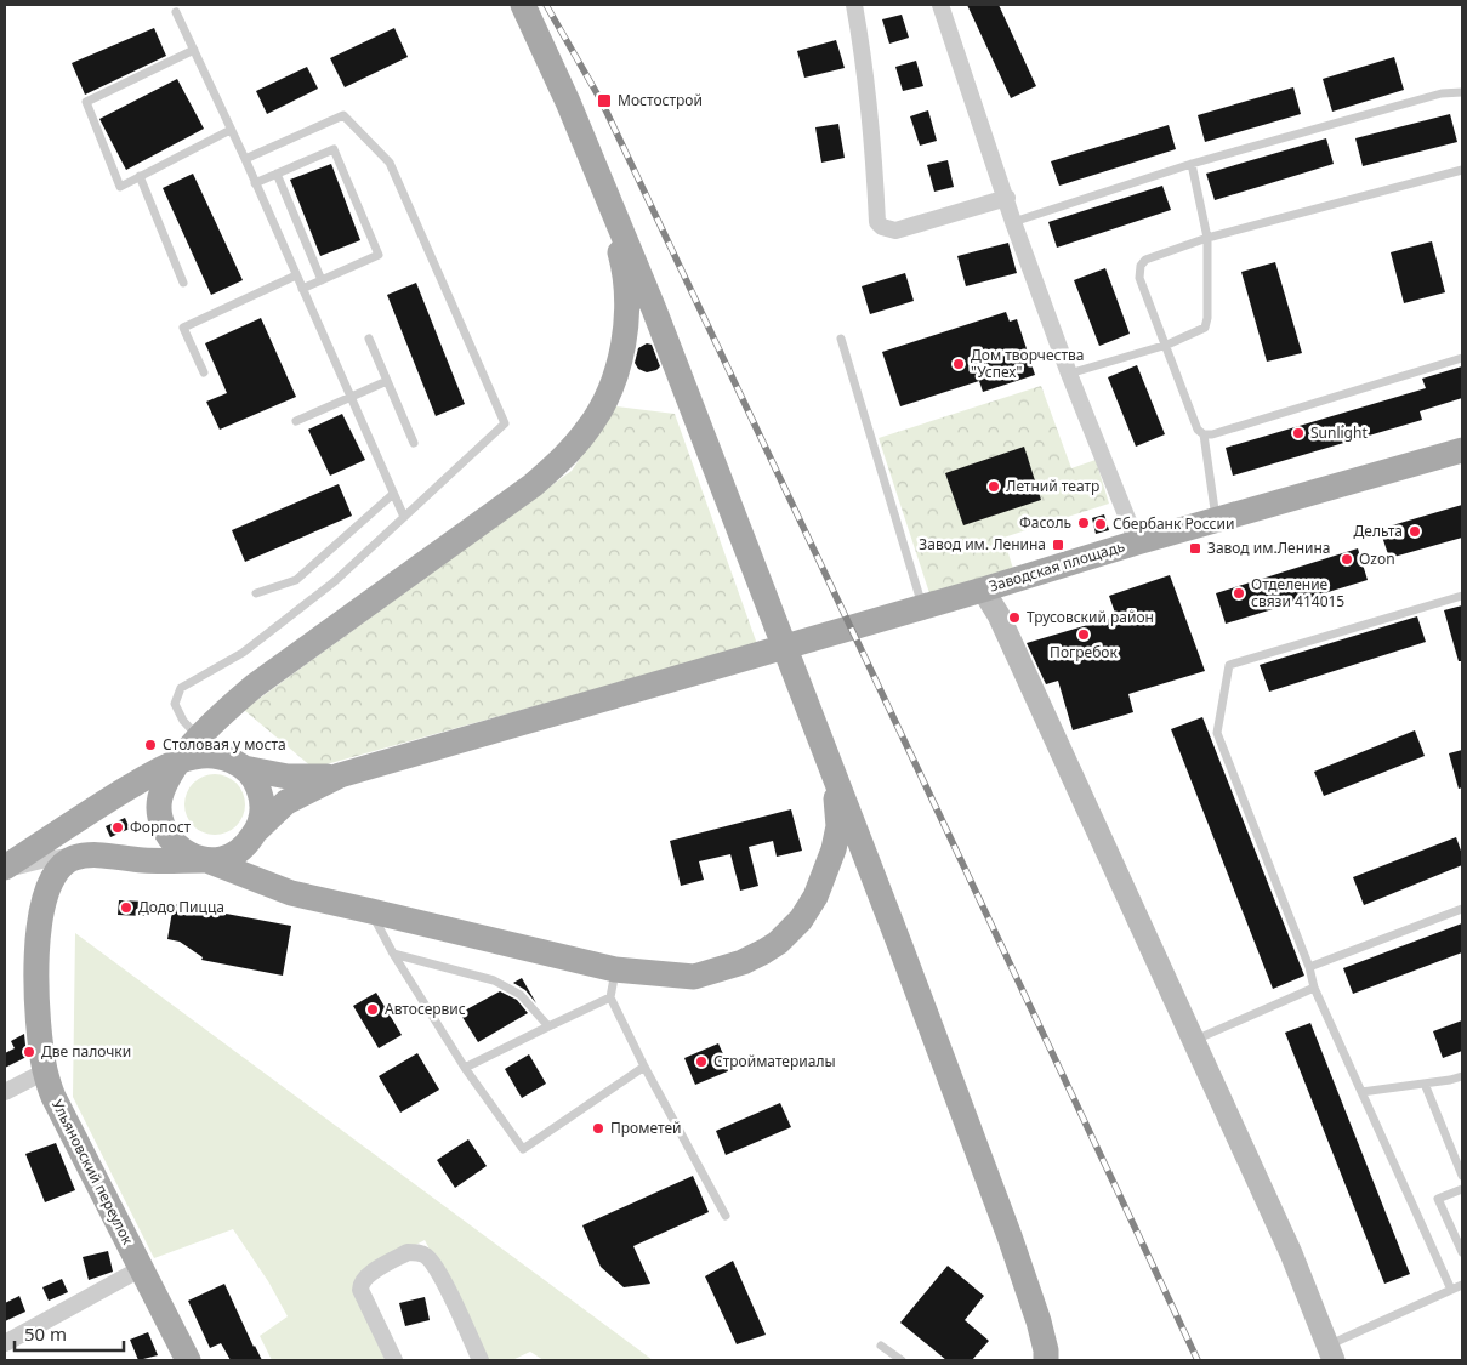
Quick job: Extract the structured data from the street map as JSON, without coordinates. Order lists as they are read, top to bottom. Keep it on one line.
{"streets":{"main road":["Заводская площадь","Ульяновский переулок"]},"places":{"transit":["Мостострой","Завод им. Ленина","Завод им.Ленина"],"other":["Дом творчества \"Успех\"","Sunlight","Летний театр","Фасоль","Сбербанк России","Дельта","Ozon","Отделение связи 414015","Трусовский район","Погребок","Столовая у моста","Форпост","Додо Пицца","Автосервис","Две палочки","Стройматериалы","Прометей"]},"scale_bar":"50 m"}
